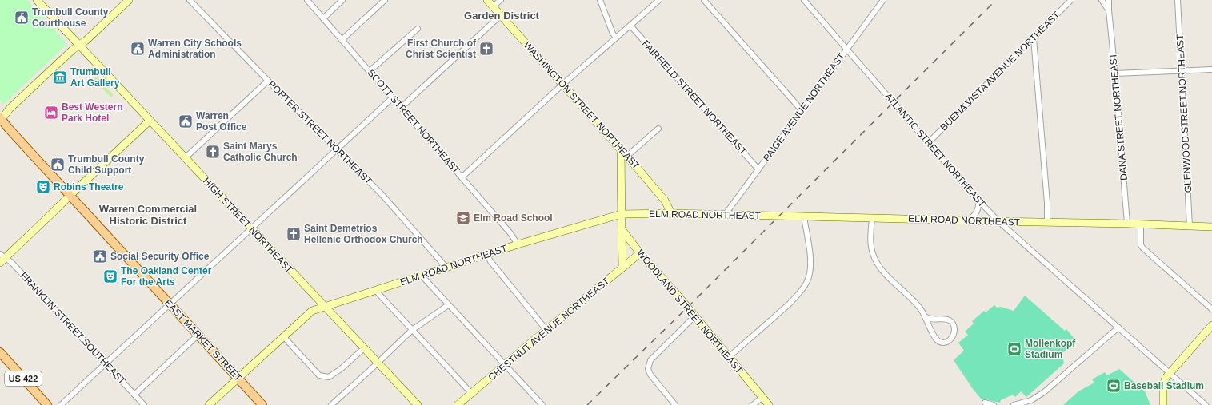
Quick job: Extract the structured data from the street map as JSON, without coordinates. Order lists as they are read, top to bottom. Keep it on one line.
{"streets":{"main road":["EAST MARKET STREET","US 422"],"street":["BUENA VISTA AVENUE NORTHEAST","FAIRFIELD STREET NORTHEAST","WASHINGTON STREET NORTHEAST","PAIGE AVENUE NORTHEAST","GLENWOOD STREET NORTHEAST","DANA STREET NORTHEAST","SCOTT STREET NORTHEAST","PORTER STREET NORTHEAST","ATLANTIC STREET NORTHEAST","ELM ROAD NORTHEAST","HIGH STREET NORTHEAST","WOODLAND STREET NORTHEAST","FRANKLIN STREET SOUTHEAST","CHESTNUT AVENUE NORTHEAST"]},"crossings":[["BUENA VISTA AVENUE NORTHEAST","ATLANTIC STREET NORTHEAST"],["FAIRFIELD STREET NORTHEAST","PAIGE AVENUE NORTHEAST"],["WASHINGTON STREET NORTHEAST","ELM ROAD NORTHEAST"],["PAIGE AVENUE NORTHEAST","ATLANTIC STREET NORTHEAST"],["PAIGE AVENUE NORTHEAST","ELM ROAD NORTHEAST"],["GLENWOOD STREET NORTHEAST","ELM ROAD NORTHEAST"],["DANA STREET NORTHEAST","ELM ROAD NORTHEAST"],["SCOTT STREET NORTHEAST","ELM ROAD NORTHEAST"],["PORTER STREET NORTHEAST","ELM ROAD NORTHEAST"],["ATLANTIC STREET NORTHEAST","ELM ROAD NORTHEAST"],["ELM ROAD NORTHEAST","HIGH STREET NORTHEAST"],["ELM ROAD NORTHEAST","EAST MARKET STREET"],["WOODLAND STREET NORTHEAST","CHESTNUT AVENUE NORTHEAST"]],"districts":["Garden District","Warren Commercial Historic District"],"places":{"public building":["Trumbull County Courthouse","Warren City Schools Administration","Warren Post Office","Trumbull County Child Support","Social Security Office"],"church":["First Church of Christ Scientist","Saint Marys Catholic Church","Saint Demetrios Hellenic Orthodox Church"],"museum":["Trumbull Art Gallery"],"hotel":["Best Western Park Hotel"],"theatre":["Robins Theatre","The Oakland Center For the Arts"],"school or university":["Elm Road School"],"sports":["Mollenkopf Stadium","Baseball Stadium"]}}
